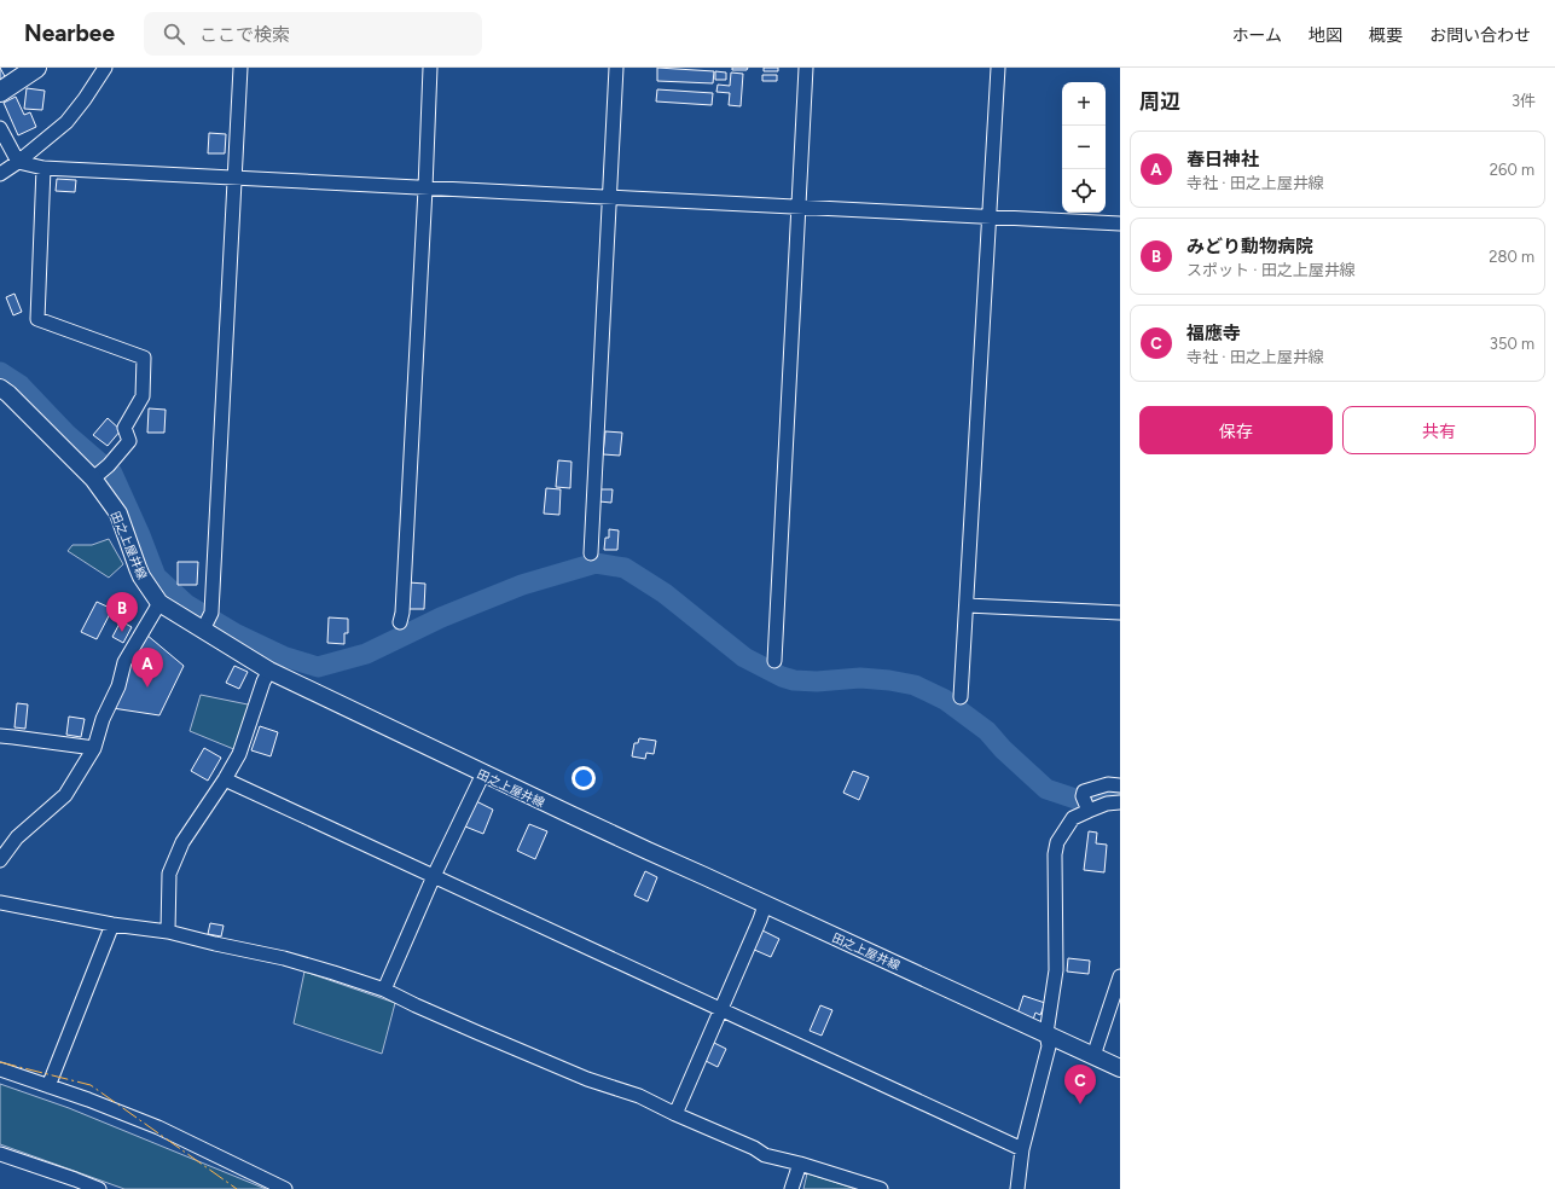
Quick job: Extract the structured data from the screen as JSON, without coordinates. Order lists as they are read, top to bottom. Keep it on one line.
{"streets":{"main road":["田之上屋井線"]},"page":{"header":"Nearbee","search":"ここで検索","nav":["ホーム","地図","概要","お問い合わせ"],"heading":["周辺","3件"],"map_buttons":["+","−"],"list":[{"mark":"A","name":"春日神社","note":"寺社 · 田之上屋井線","value":"260 m"},{"mark":"B","name":"みどり動物病院","note":"スポット · 田之上屋井線","value":"280 m"},{"mark":"C","name":"福應寺","note":"寺社 · 田之上屋井線","value":"350 m"}],"buttons":["保存","共有"],"pins":["B","A","C"]}}
